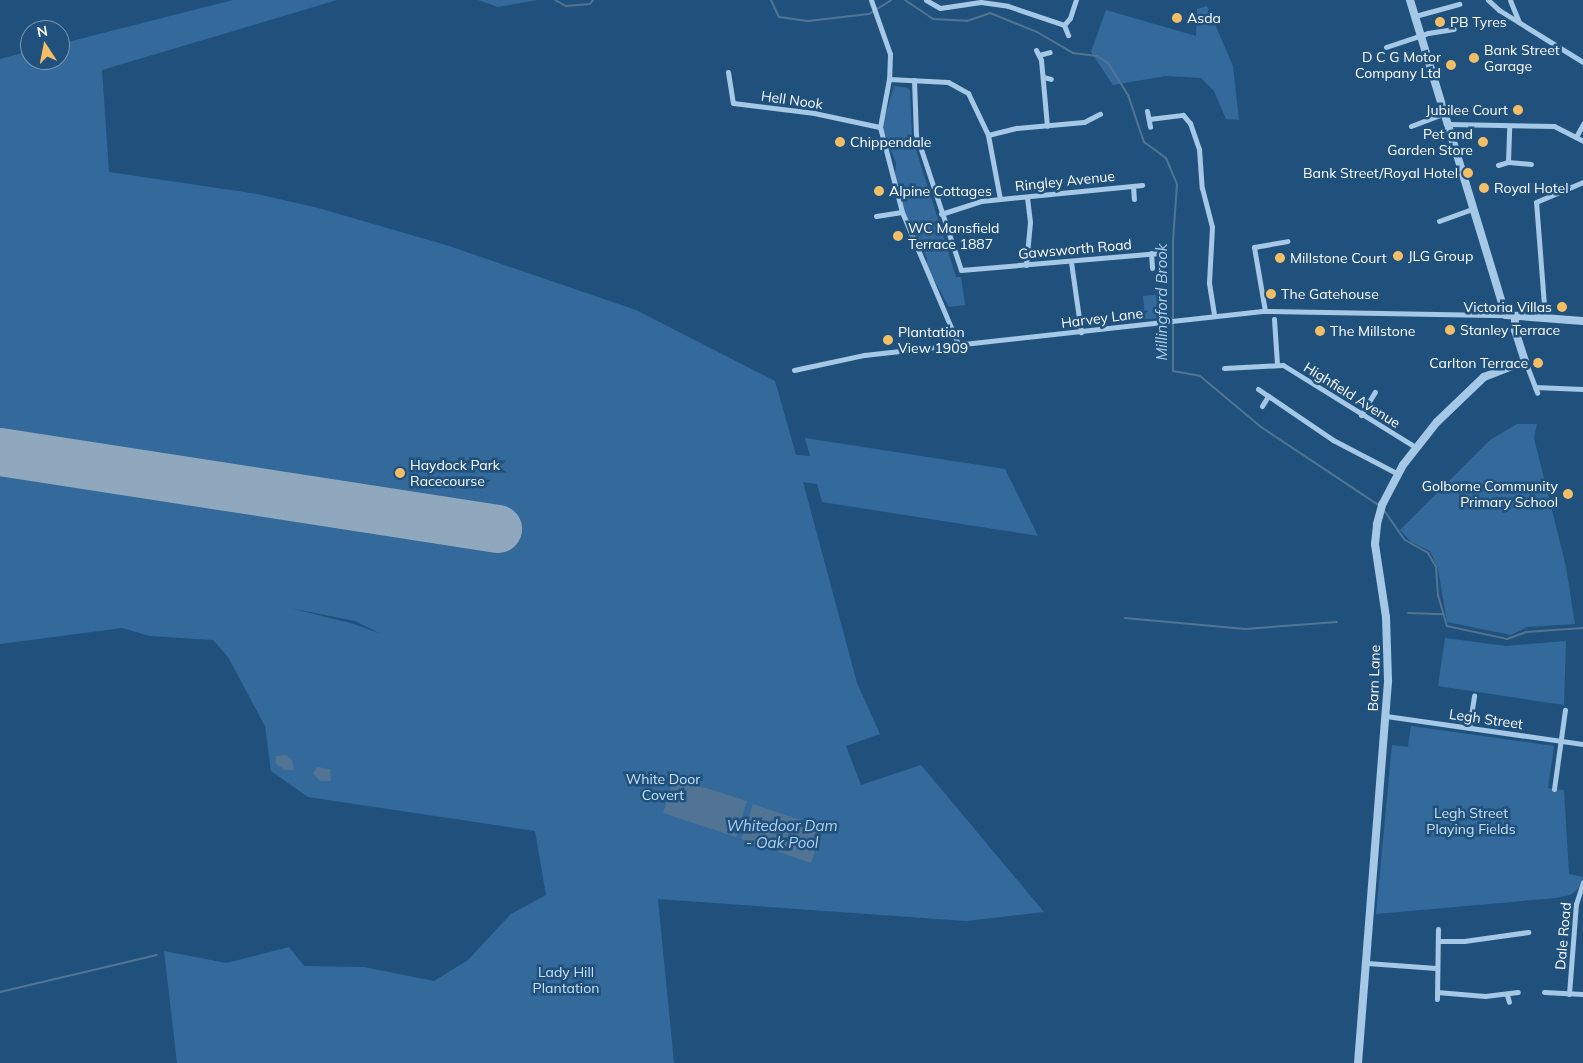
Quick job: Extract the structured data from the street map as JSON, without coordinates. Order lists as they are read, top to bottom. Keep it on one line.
{"streets":{"street":["Hell Nook","Ringley Avenue","Gawsworth Road","Harvey Lane","Highfield Avenue","Barn Lane","Legh Street","Dale Road"]},"crossings":[["Ringley Avenue","Gawsworth Road"],["Highfield Avenue","Barn Lane"],["Barn Lane","Legh Street"]],"water":["Millingford Brook","Whitedoor Dam - Oak Pool"],"parks":["White Door Covert","Legh Street Playing Fields","Lady Hill Plantation"],"places":["Asda","PB Tyres","Bank Street Garage","D C G Motor Company Ltd","Jubilee Court","Chippendale","Pet and Garden Store","Bank Street/Royal Hotel","Royal Hotel","Alpine Cottages","WC Mansfield Terrace 1887","JLG Group","Millstone Court","The Gatehouse","Victoria Villas","Stanley Terrace","The Millstone","Plantation View 1909","Carlton Terrace","Haydock Park Racecourse","Golborne Community Primary School"],"north":"top"}
